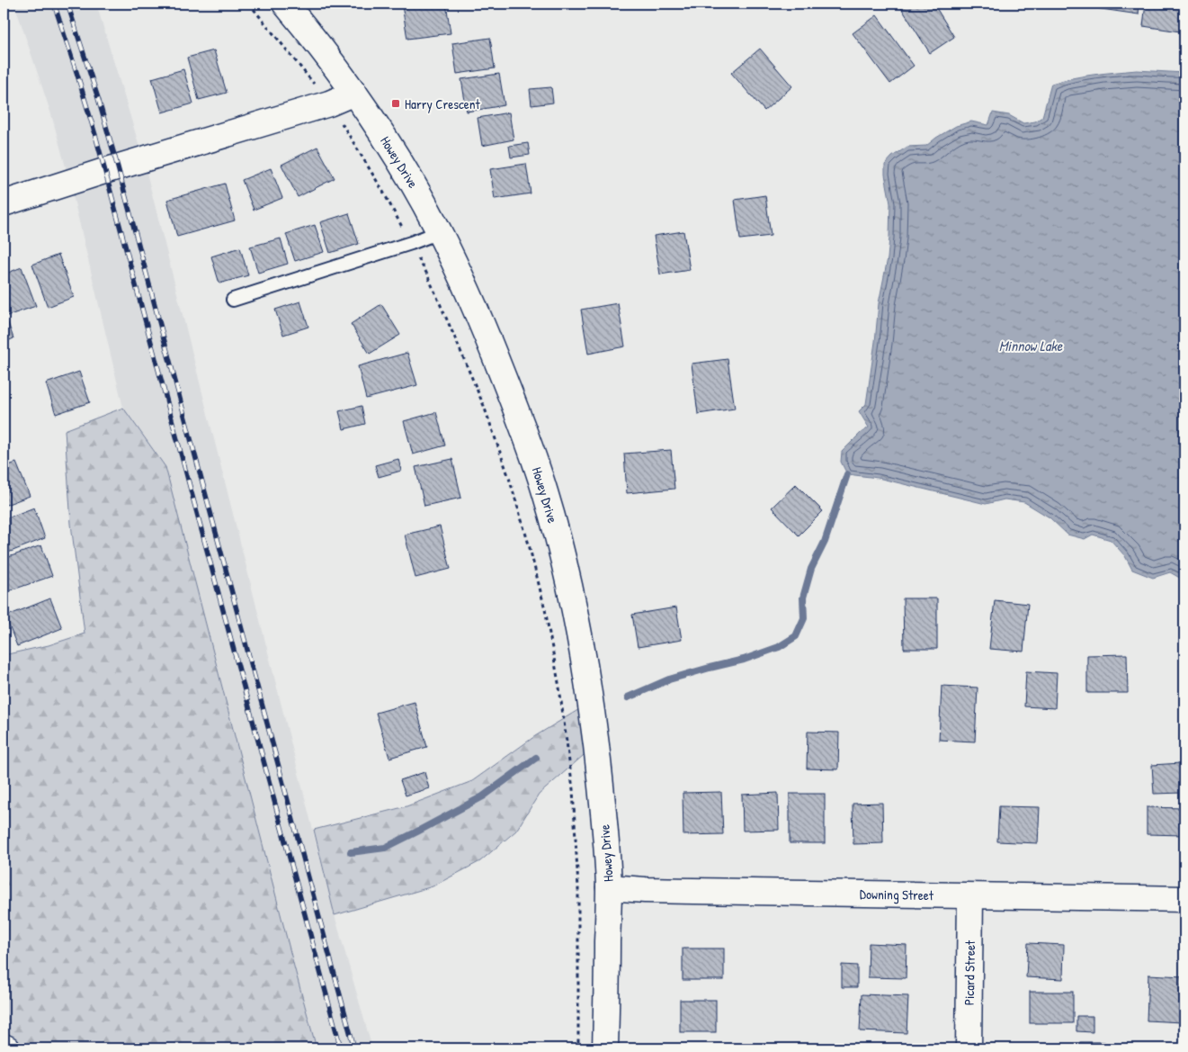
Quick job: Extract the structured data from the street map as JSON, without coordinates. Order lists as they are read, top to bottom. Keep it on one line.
{"streets":{"main road":["Howey Drive","Downing Street","Picard Street"]},"crossings":[["Howey Drive","Downing Street"],["Downing Street","Picard Street"]],"water":["Minnow Lake"],"places":{"transit":["Harry Crescent"]}}
